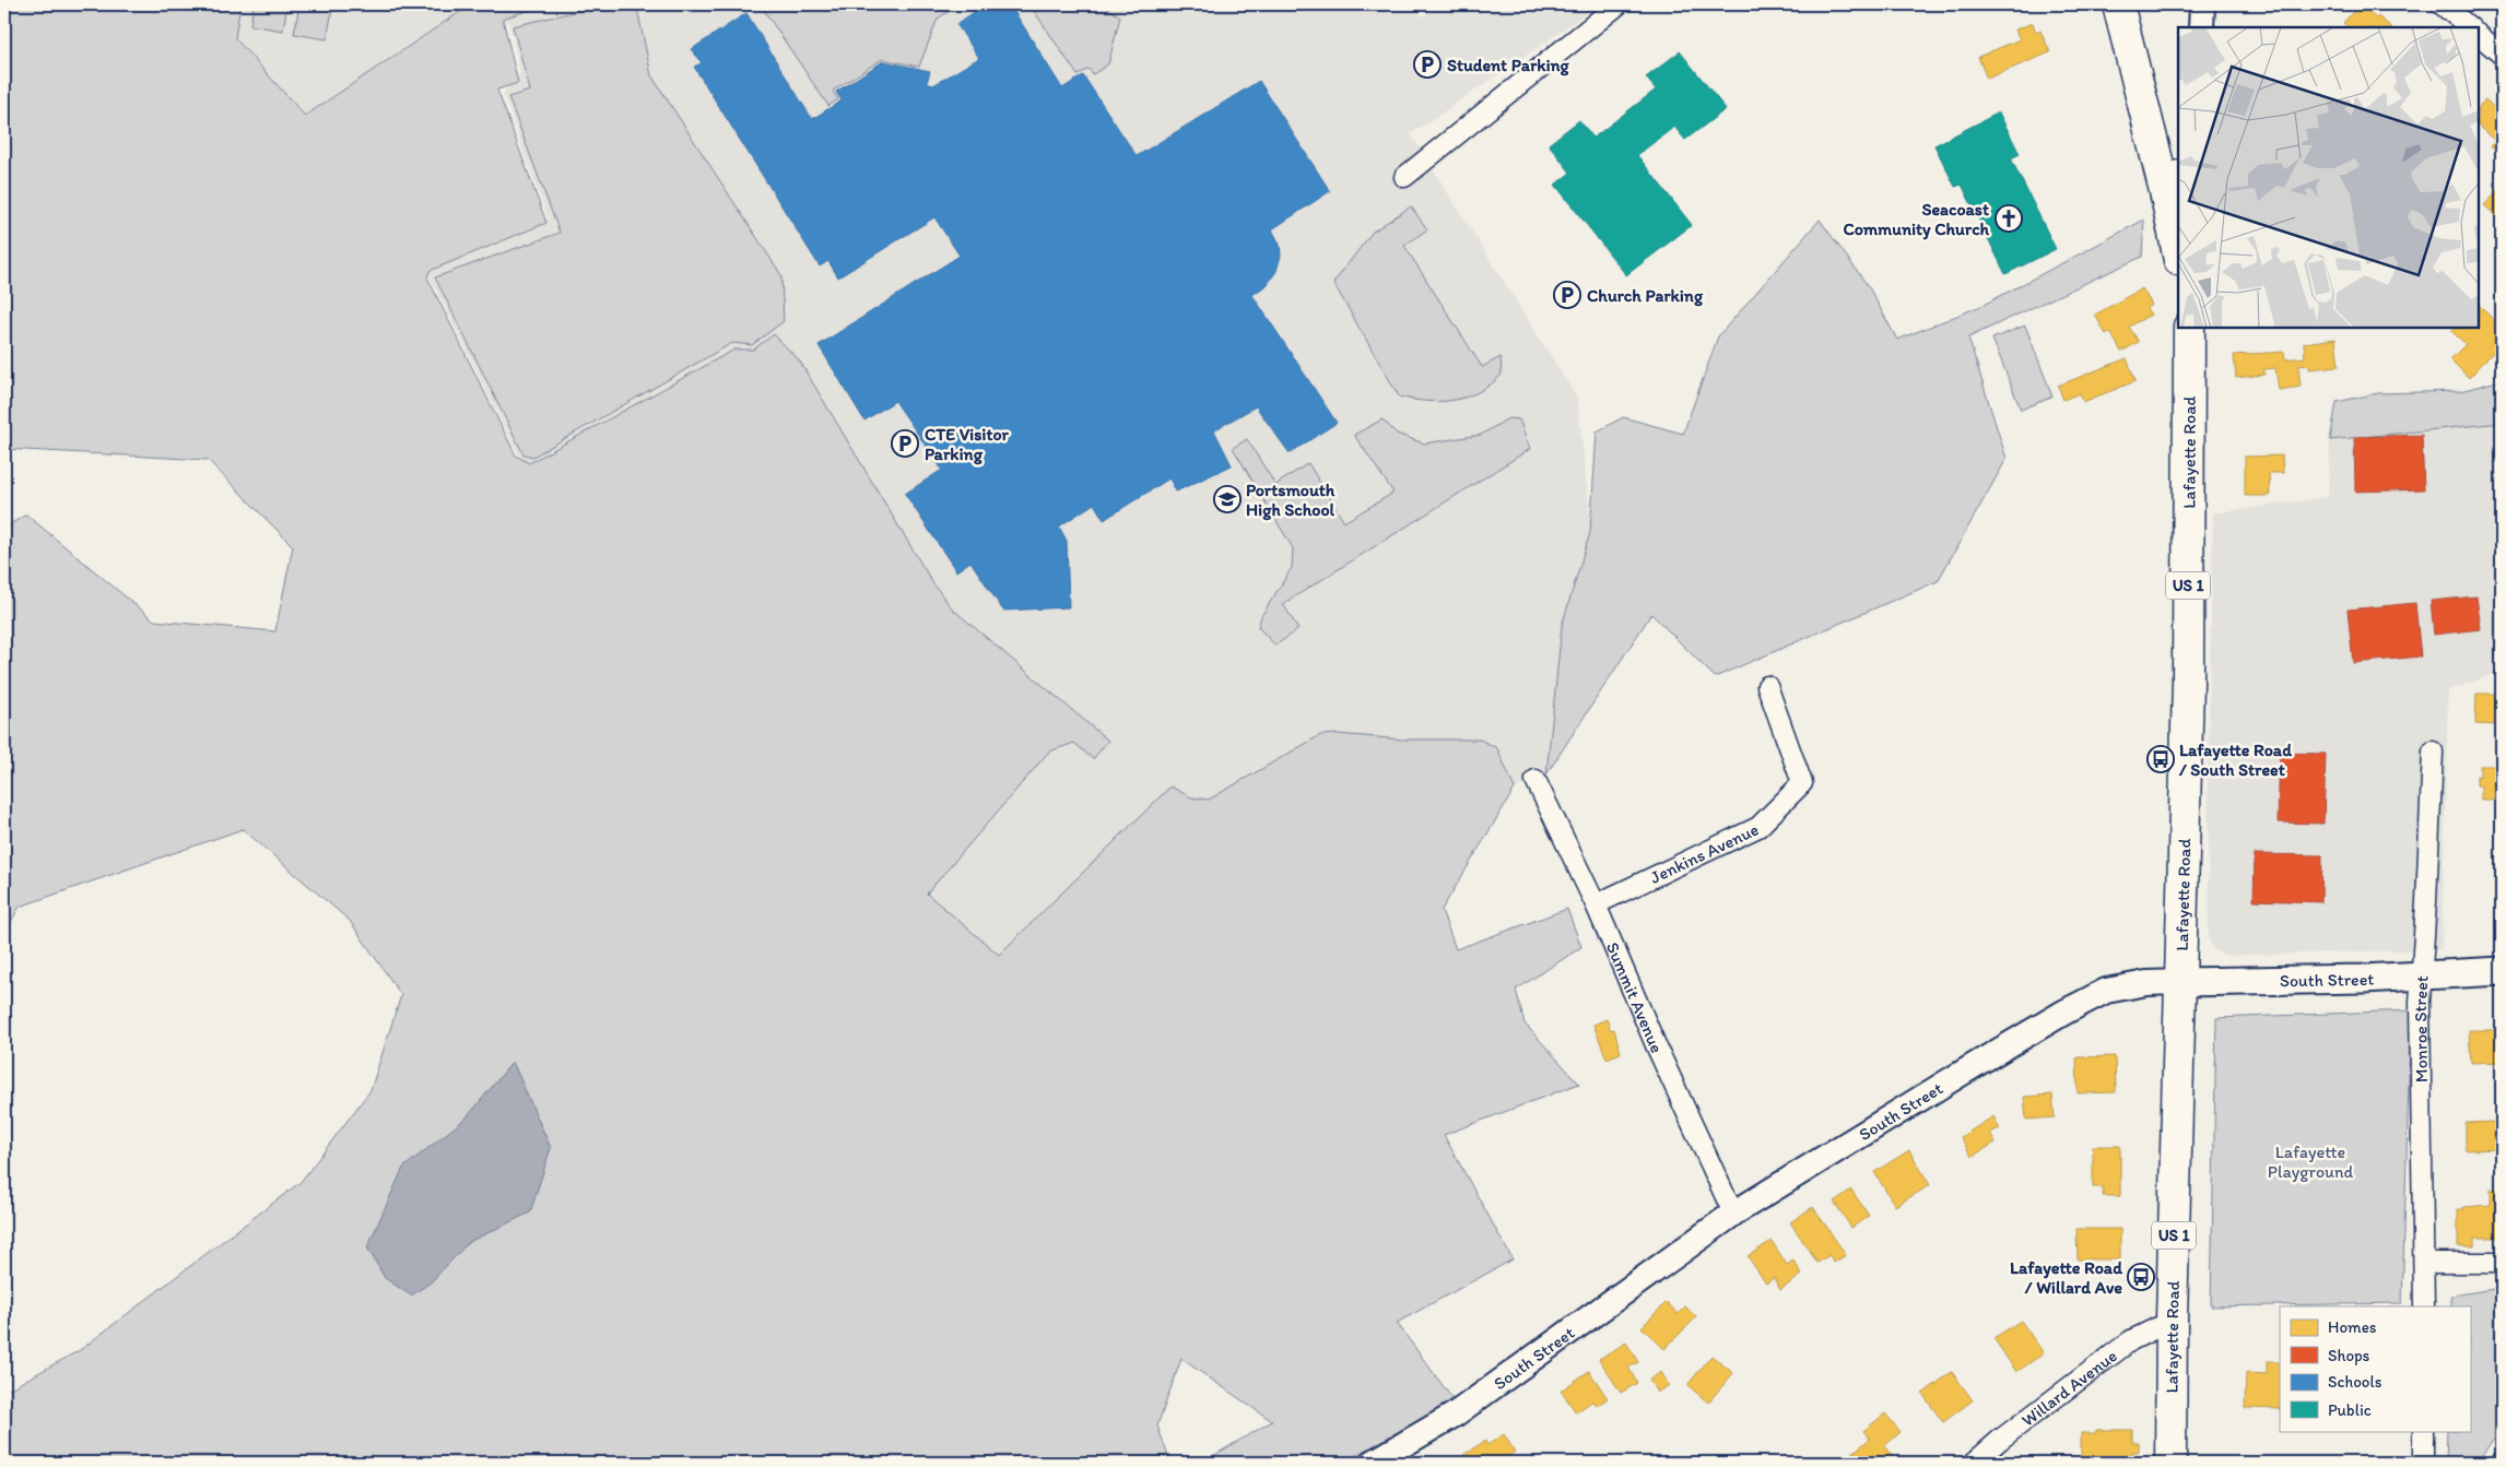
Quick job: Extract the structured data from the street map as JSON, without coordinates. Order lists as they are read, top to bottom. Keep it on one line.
{"streets":{"main road":["Lafayette Road","US 1","South Street"],"street":["Jenkins Avenue","Summit Avenue","Monroe Street","Willard Avenue"]},"crossings":[["Lafayette Road","South Street"],["Lafayette Road","Willard Avenue"],["Jenkins Avenue","Summit Avenue"],["South Street","Summit Avenue"],["South Street","Monroe Street"]],"parks":["Lafayette Playground"],"places":{"parking":["Student Parking","Church Parking","CTE Visitor Parking"],"church":["Seacoast Community Church"],"school or university":["Portsmouth High School"],"bus stop":["Lafayette Road / South Street","Lafayette Road / Willard Ave"]},"legend":["Homes","Shops","Schools","Public"]}
